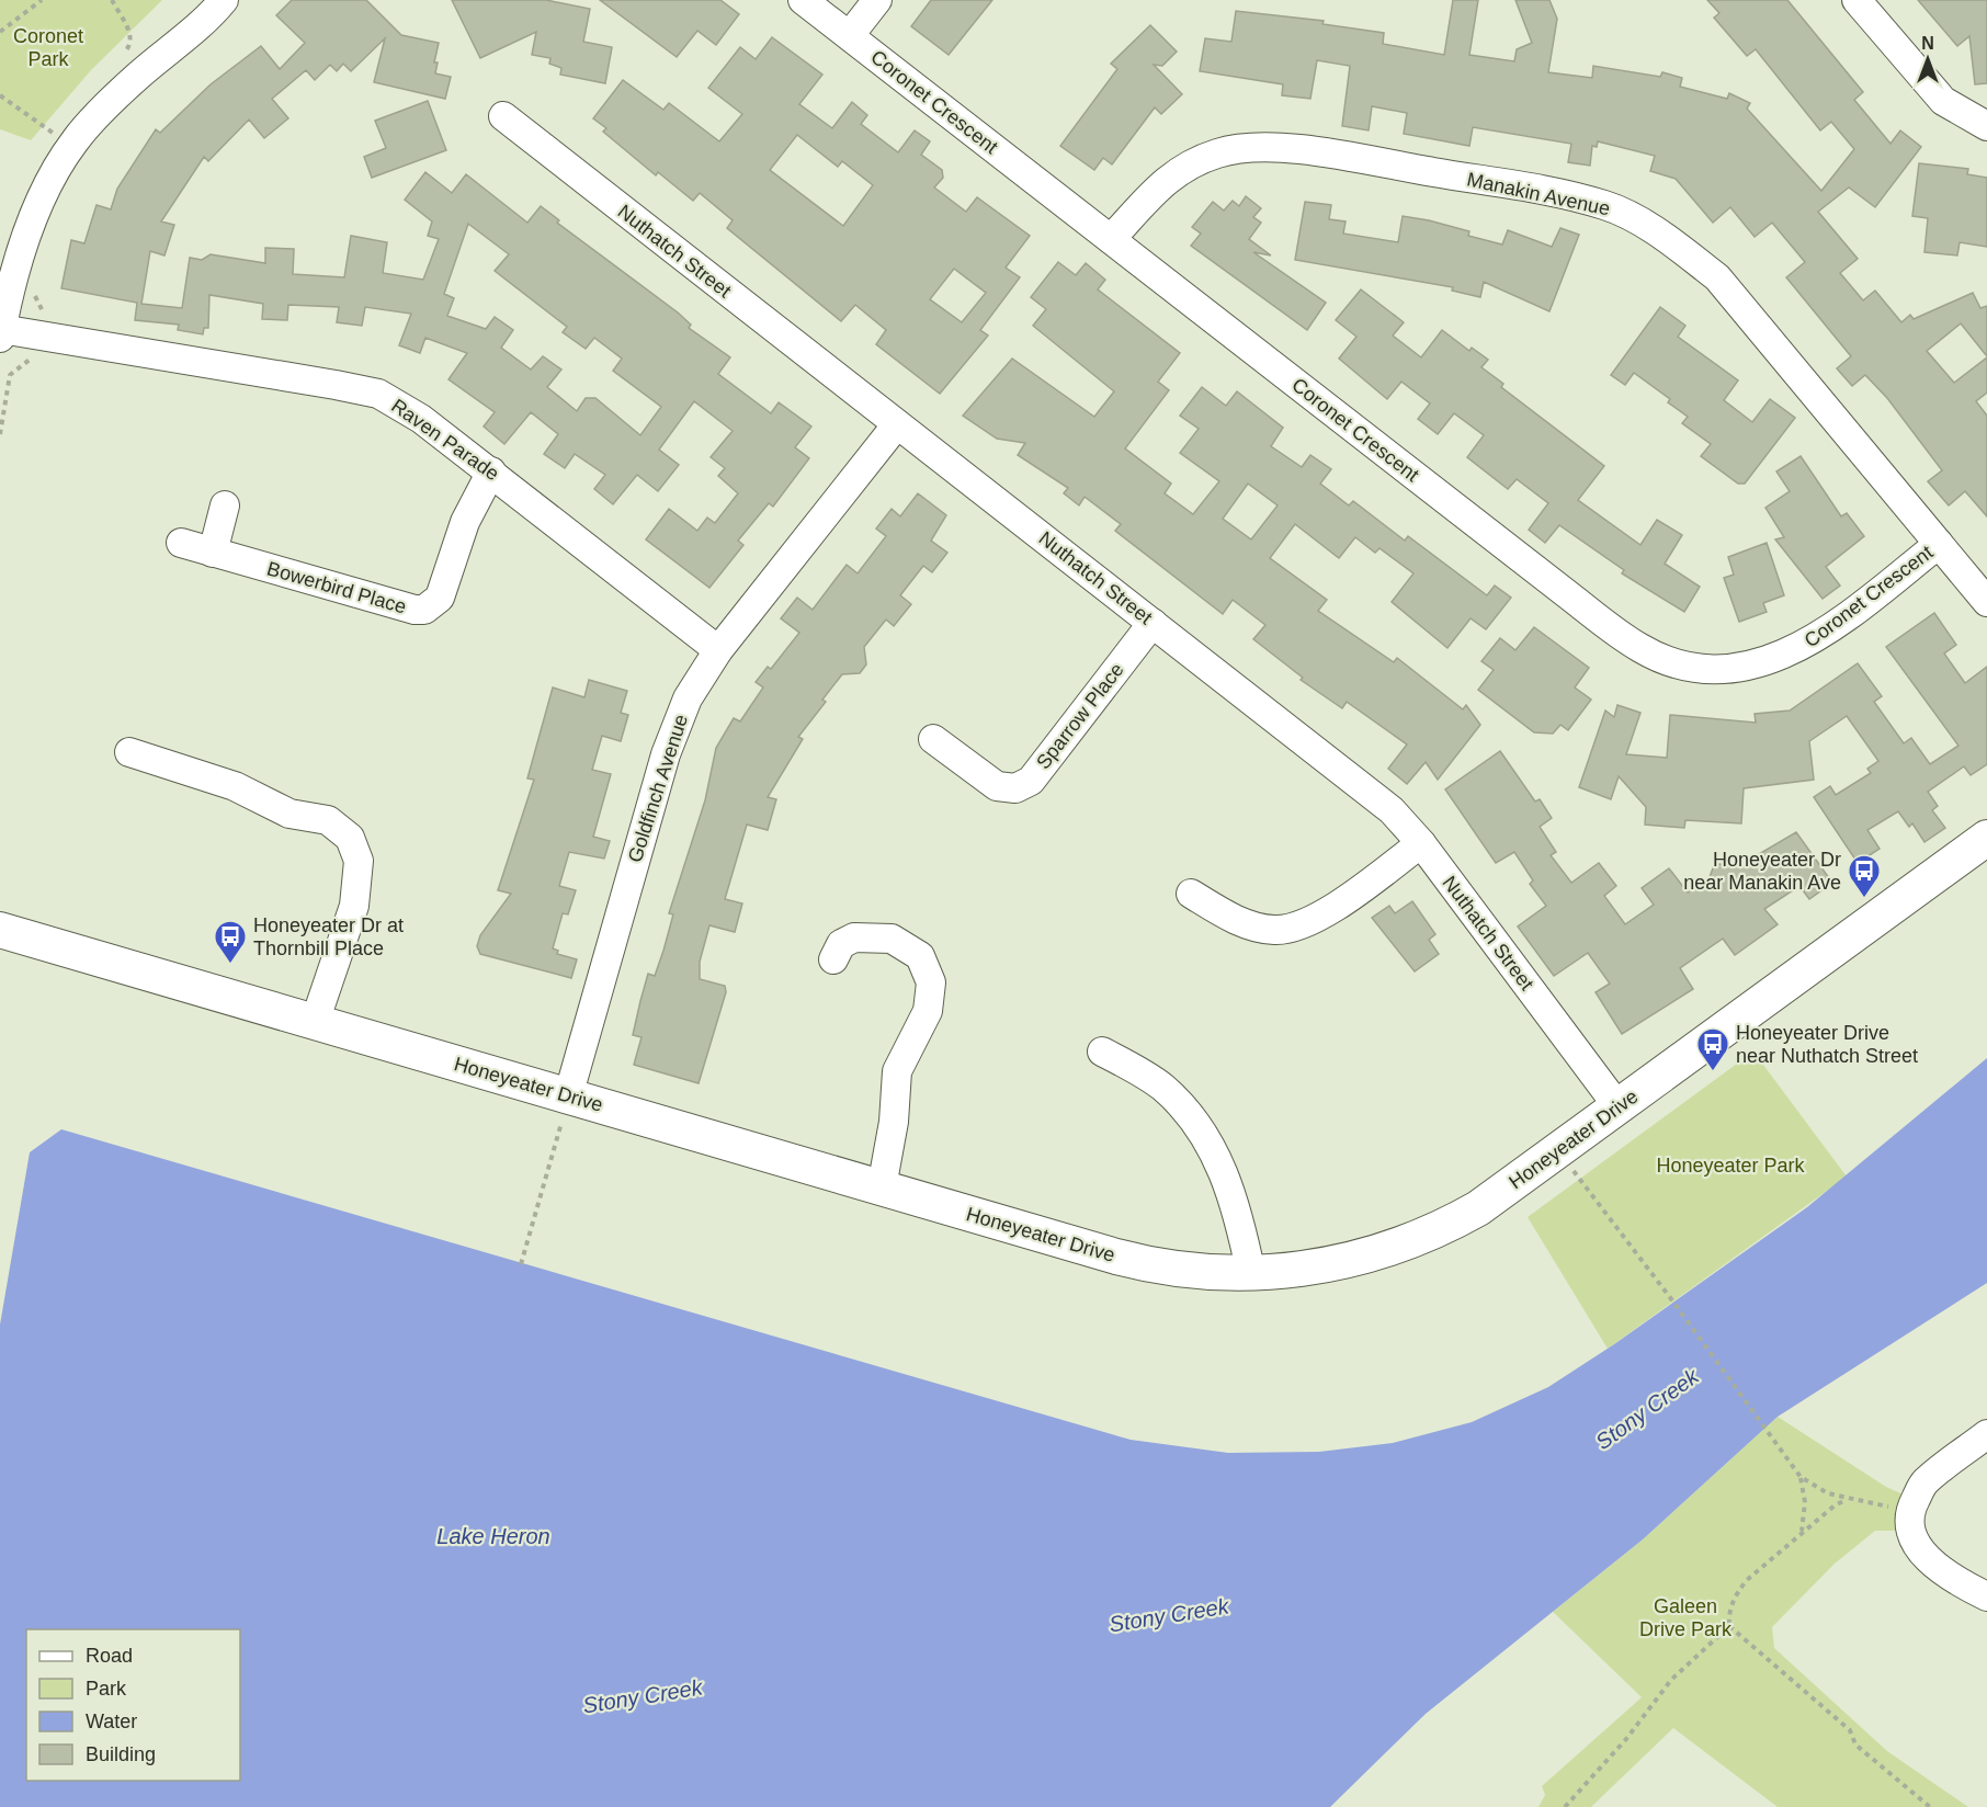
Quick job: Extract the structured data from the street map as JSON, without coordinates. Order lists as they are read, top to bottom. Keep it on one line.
{"streets":{"street":["Coronet Crescent","Manakin Avenue","Nuthatch Street","Raven Parade","Bowerbird Place","Sparrow Place","Goldfinch Avenue","Honeyeater Drive"]},"crossings":[["Coronet Crescent","Manakin Avenue"],["Nuthatch Street","Sparrow Place"],["Nuthatch Street","Goldfinch Avenue"],["Nuthatch Street","Honeyeater Drive"],["Raven Parade","Bowerbird Place"],["Raven Parade","Goldfinch Avenue"],["Goldfinch Avenue","Honeyeater Drive"]],"water":["Stony Creek","Lake Heron"],"parks":["Coronet Park","Honeyeater Park","Galeen Drive Park"],"places":{"bus stop":["Honeyeater Dr near Manakin Ave","Honeyeater Dr at Thornbill Place","Honeyeater Drive near Nuthatch Street"]},"legend":["Road","Park","Water","Building"],"north":"top"}
